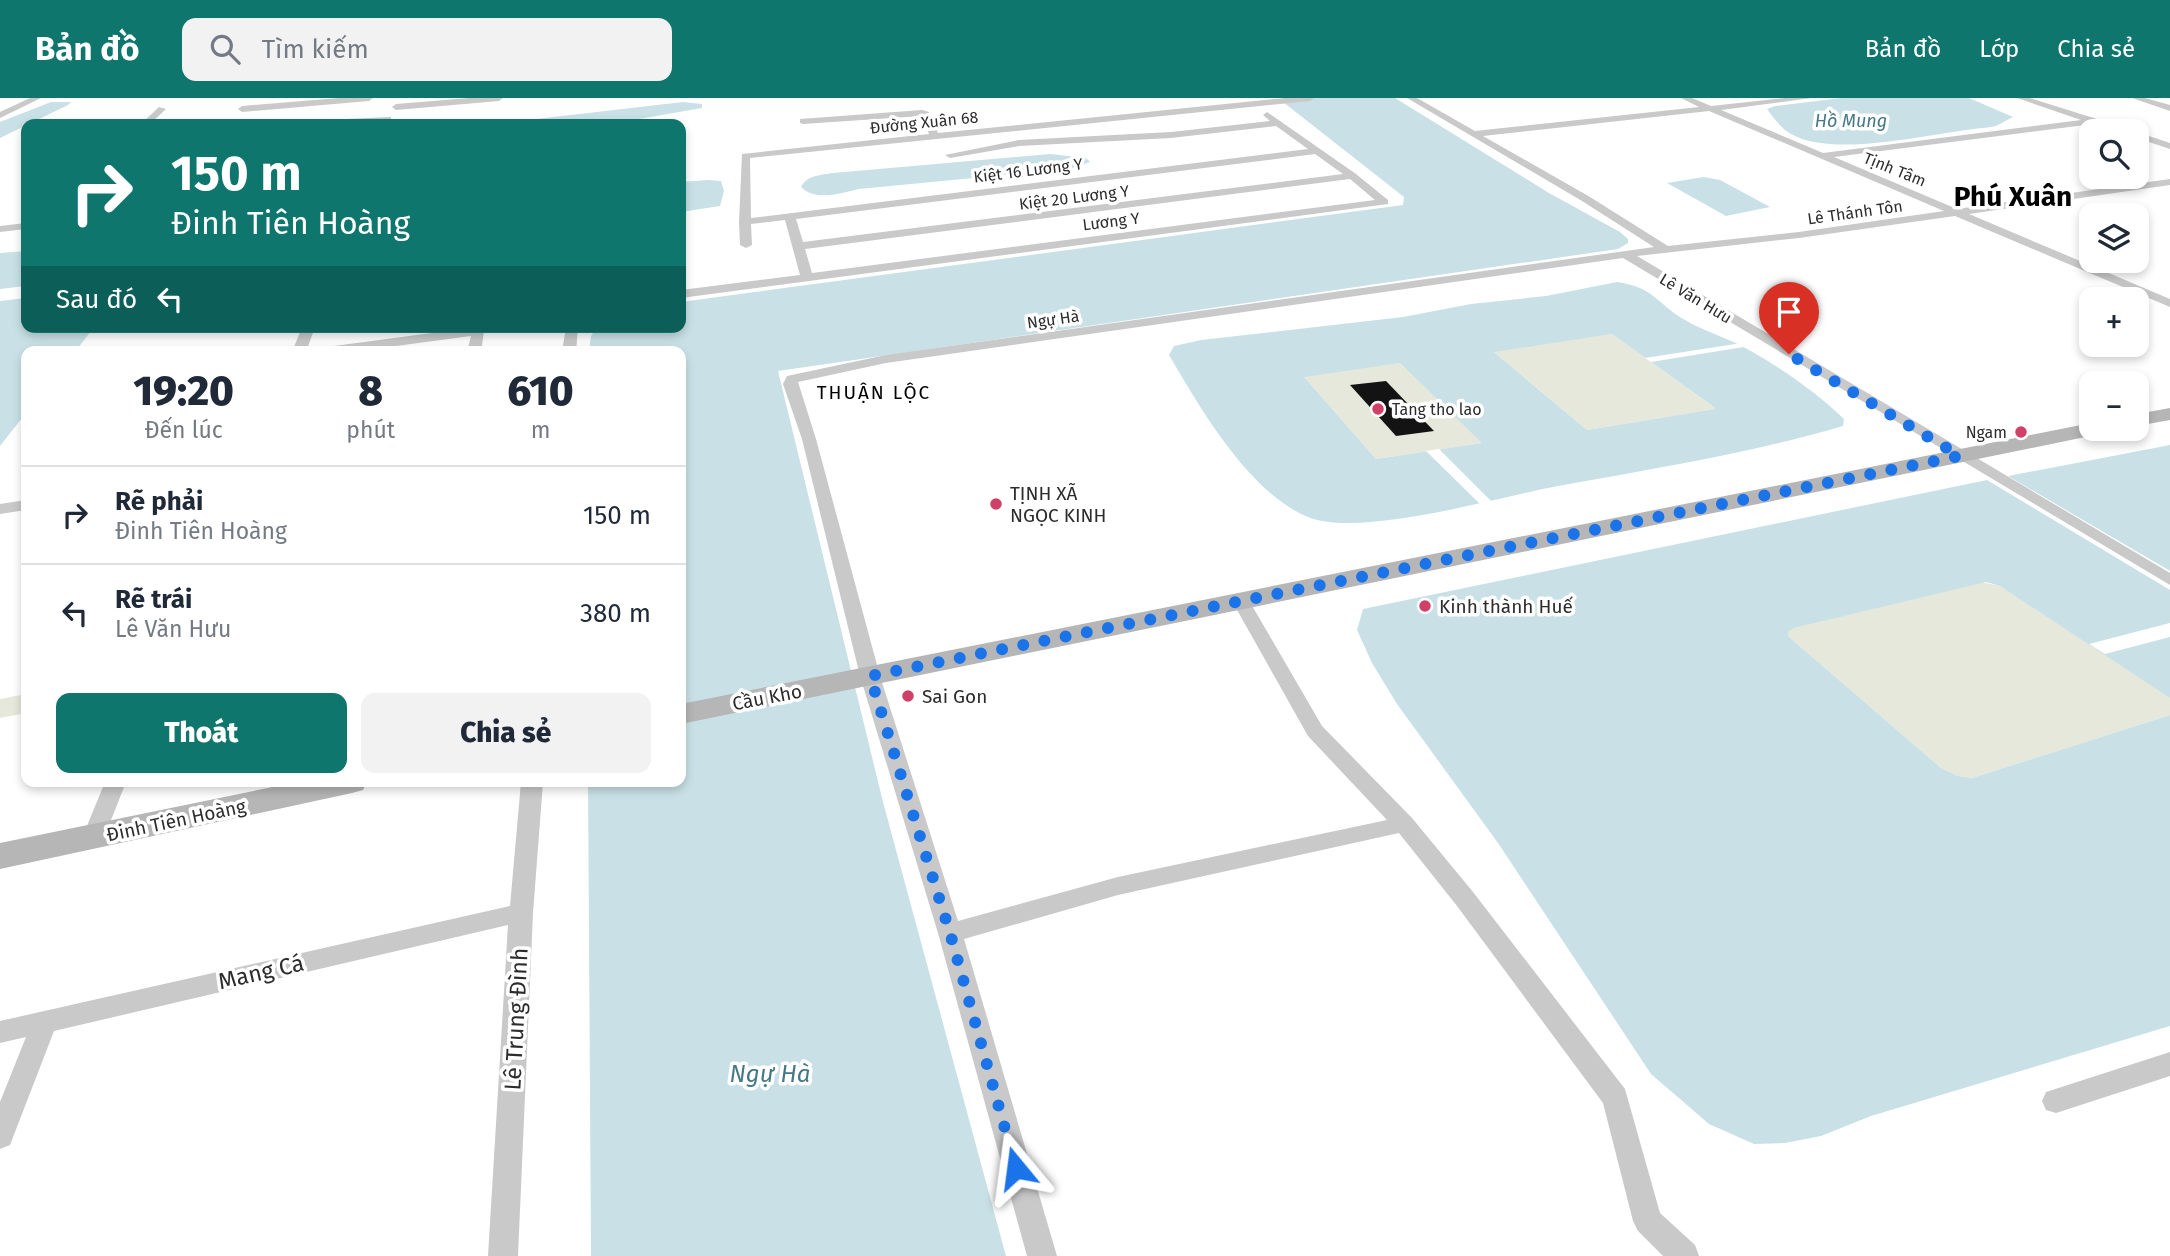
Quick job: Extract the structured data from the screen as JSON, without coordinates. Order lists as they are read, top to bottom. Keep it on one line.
{"streets":{"main road":["Cầu Kho","Đinh Tiên Hoàng"],"street":["Đường Xuân 68","Tịnh Tâm","Kiệt 16 Lương Y","Kiệt 20 Lương Y","Lê Thánh Tôn","Lương Y","Lê Văn Hưu","Ngự Hà","Mang Cá","Lê Trung Đình"]},"crossings":[["Đường Xuân 68","Kiệt 16 Lương Y"],["Đường Xuân 68","Lương Y"],["Tịnh Tâm","Lê Thánh Tôn"],["Kiệt 16 Lương Y","Lương Y"],["Kiệt 20 Lương Y","Lương Y"],["Lê Thánh Tôn","Lê Văn Hưu"],["Lê Văn Hưu","Ngự Hà"],["Ngự Hà","Cầu Kho"],["Mang Cá","Lê Trung Đình"]],"districts":["Phú Xuân","THUẬN LỘC"],"water":["Hồ Mung","Ngự Hà"],"places":["Tang tho lao","Ngam","TỊNH XÃ NGỌC KINH","Kinh thành Huế","Sai Gon"],"page":{"header":"Bản đồ","search":"Tìm kiếm","nav":["Bản đồ","Lớp","Chia sẻ"],"map_buttons":["+","−"],"turn":["150 m","Đinh Tiên Hoàng"],"then":"Sau đó","eta":["19:20","Đến lúc","8","phút","610","m"],"list":[{"name":"Rẽ phải","note":"Đinh Tiên Hoàng","value":"150 m"},{"name":"Rẽ trái","note":"Lê Văn Hưu","value":"380 m"}],"buttons":["Thoát","Chia sẻ"]}}
